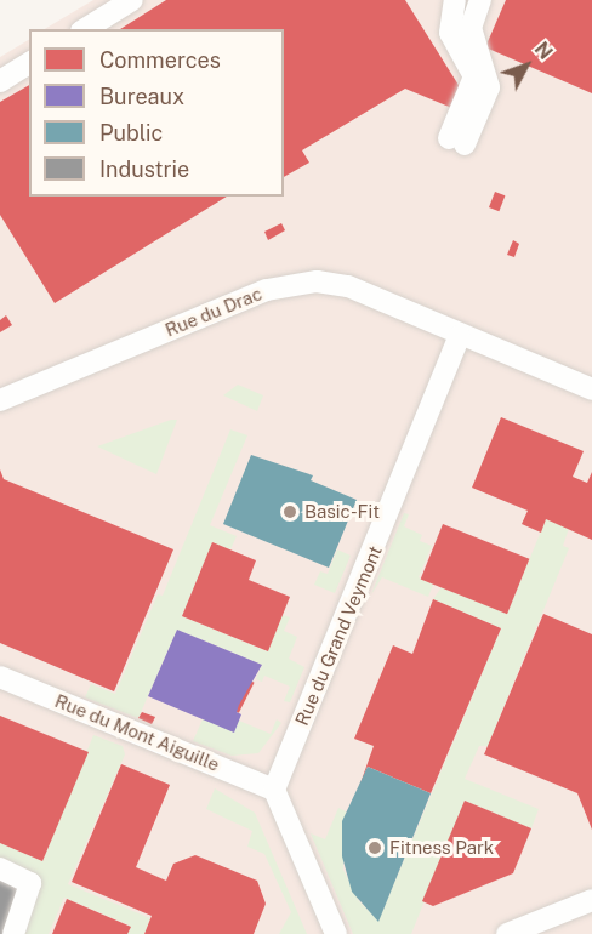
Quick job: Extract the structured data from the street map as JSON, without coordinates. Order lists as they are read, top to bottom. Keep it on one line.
{"streets":{"street":["Rue du Drac","Rue du Grand Veymont","Rue du Mont Aiguille"]},"crossings":[["Rue du Drac","Rue du Grand Veymont"],["Rue du Grand Veymont","Rue du Mont Aiguille"]],"places":["Basic-Fit","Fitness Park"],"legend":["Commerces","Bureaux","Public","Industrie"],"north":"top right"}
